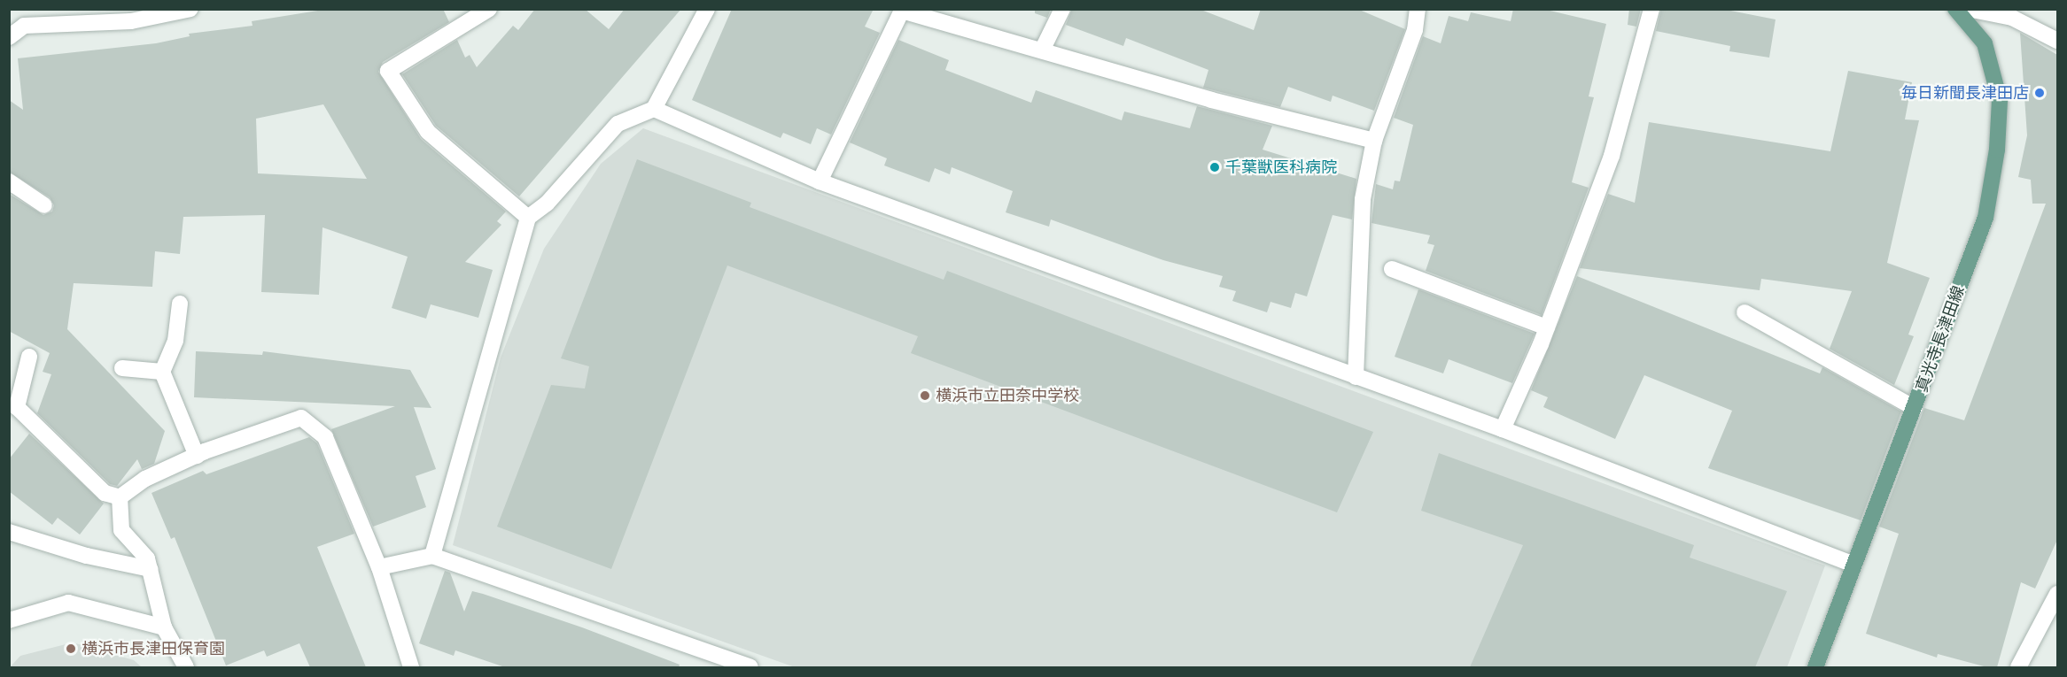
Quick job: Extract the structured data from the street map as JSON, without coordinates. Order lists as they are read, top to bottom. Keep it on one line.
{"streets":{"main road":["真光寺長津田線"]},"places":["毎日新聞長津田店","千葉獣医科病院","横浜市立田奈中学校","横浜市長津田保育園"]}
